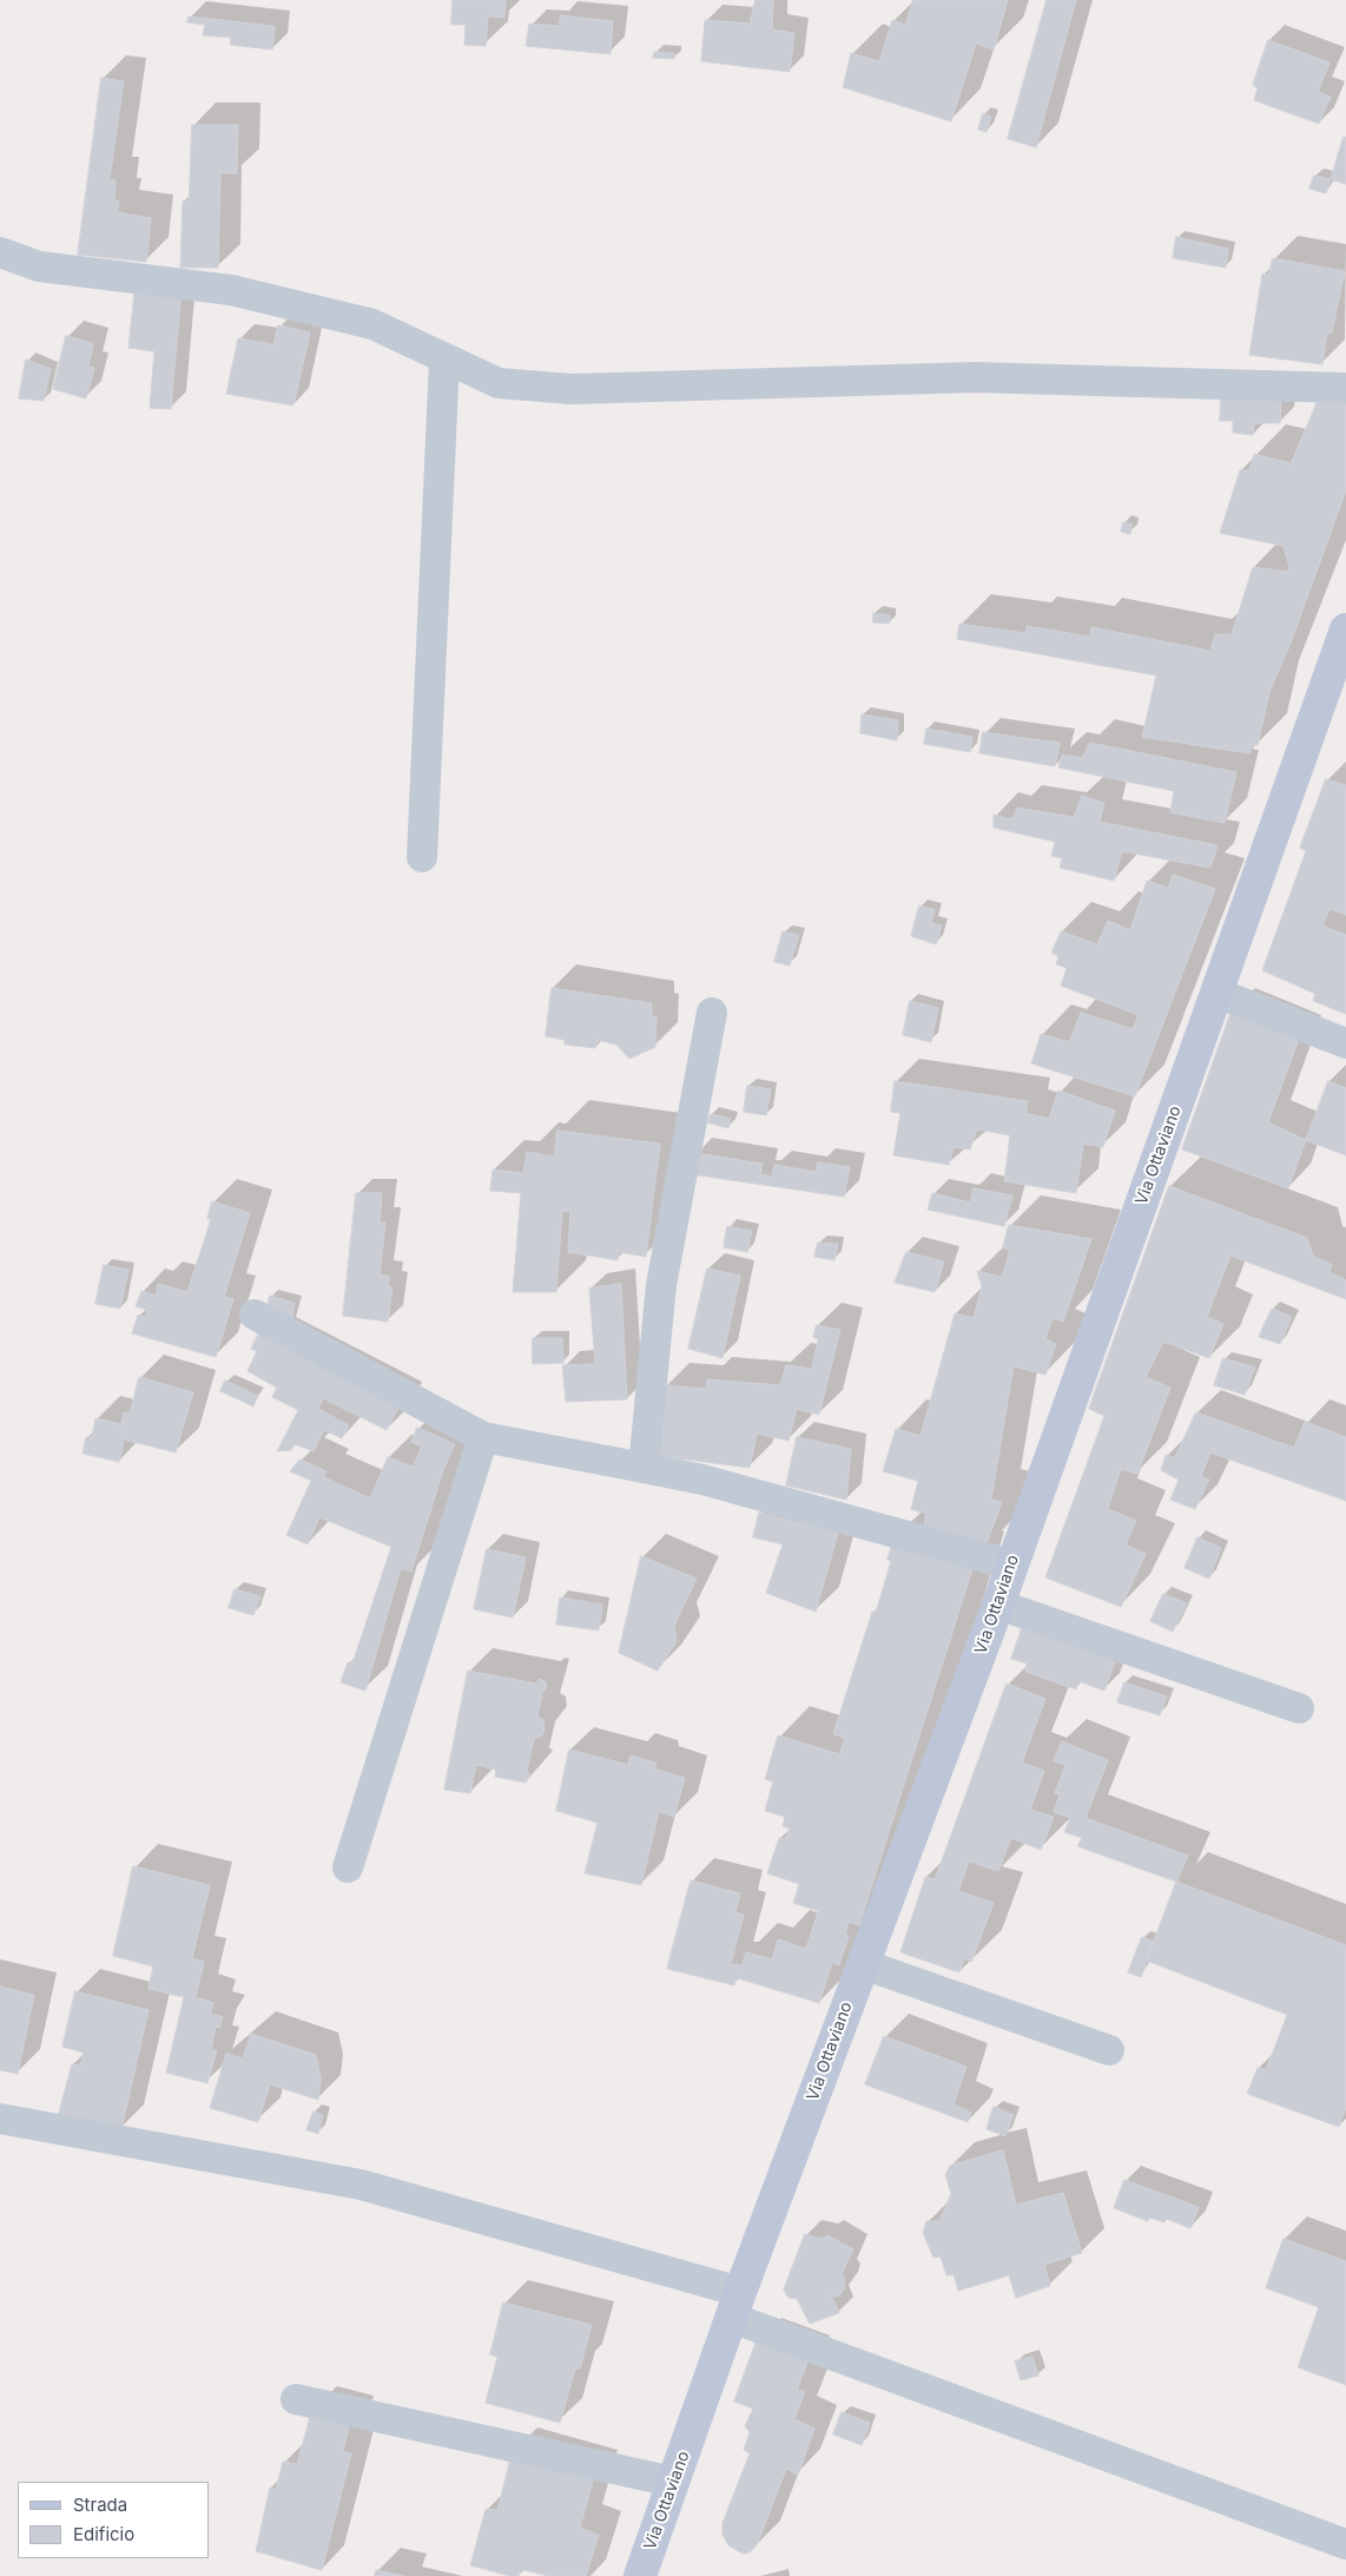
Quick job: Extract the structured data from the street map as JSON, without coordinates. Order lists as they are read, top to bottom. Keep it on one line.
{"streets":{"main road":["Via Ottaviano"]},"legend":["Strada","Edificio"]}
